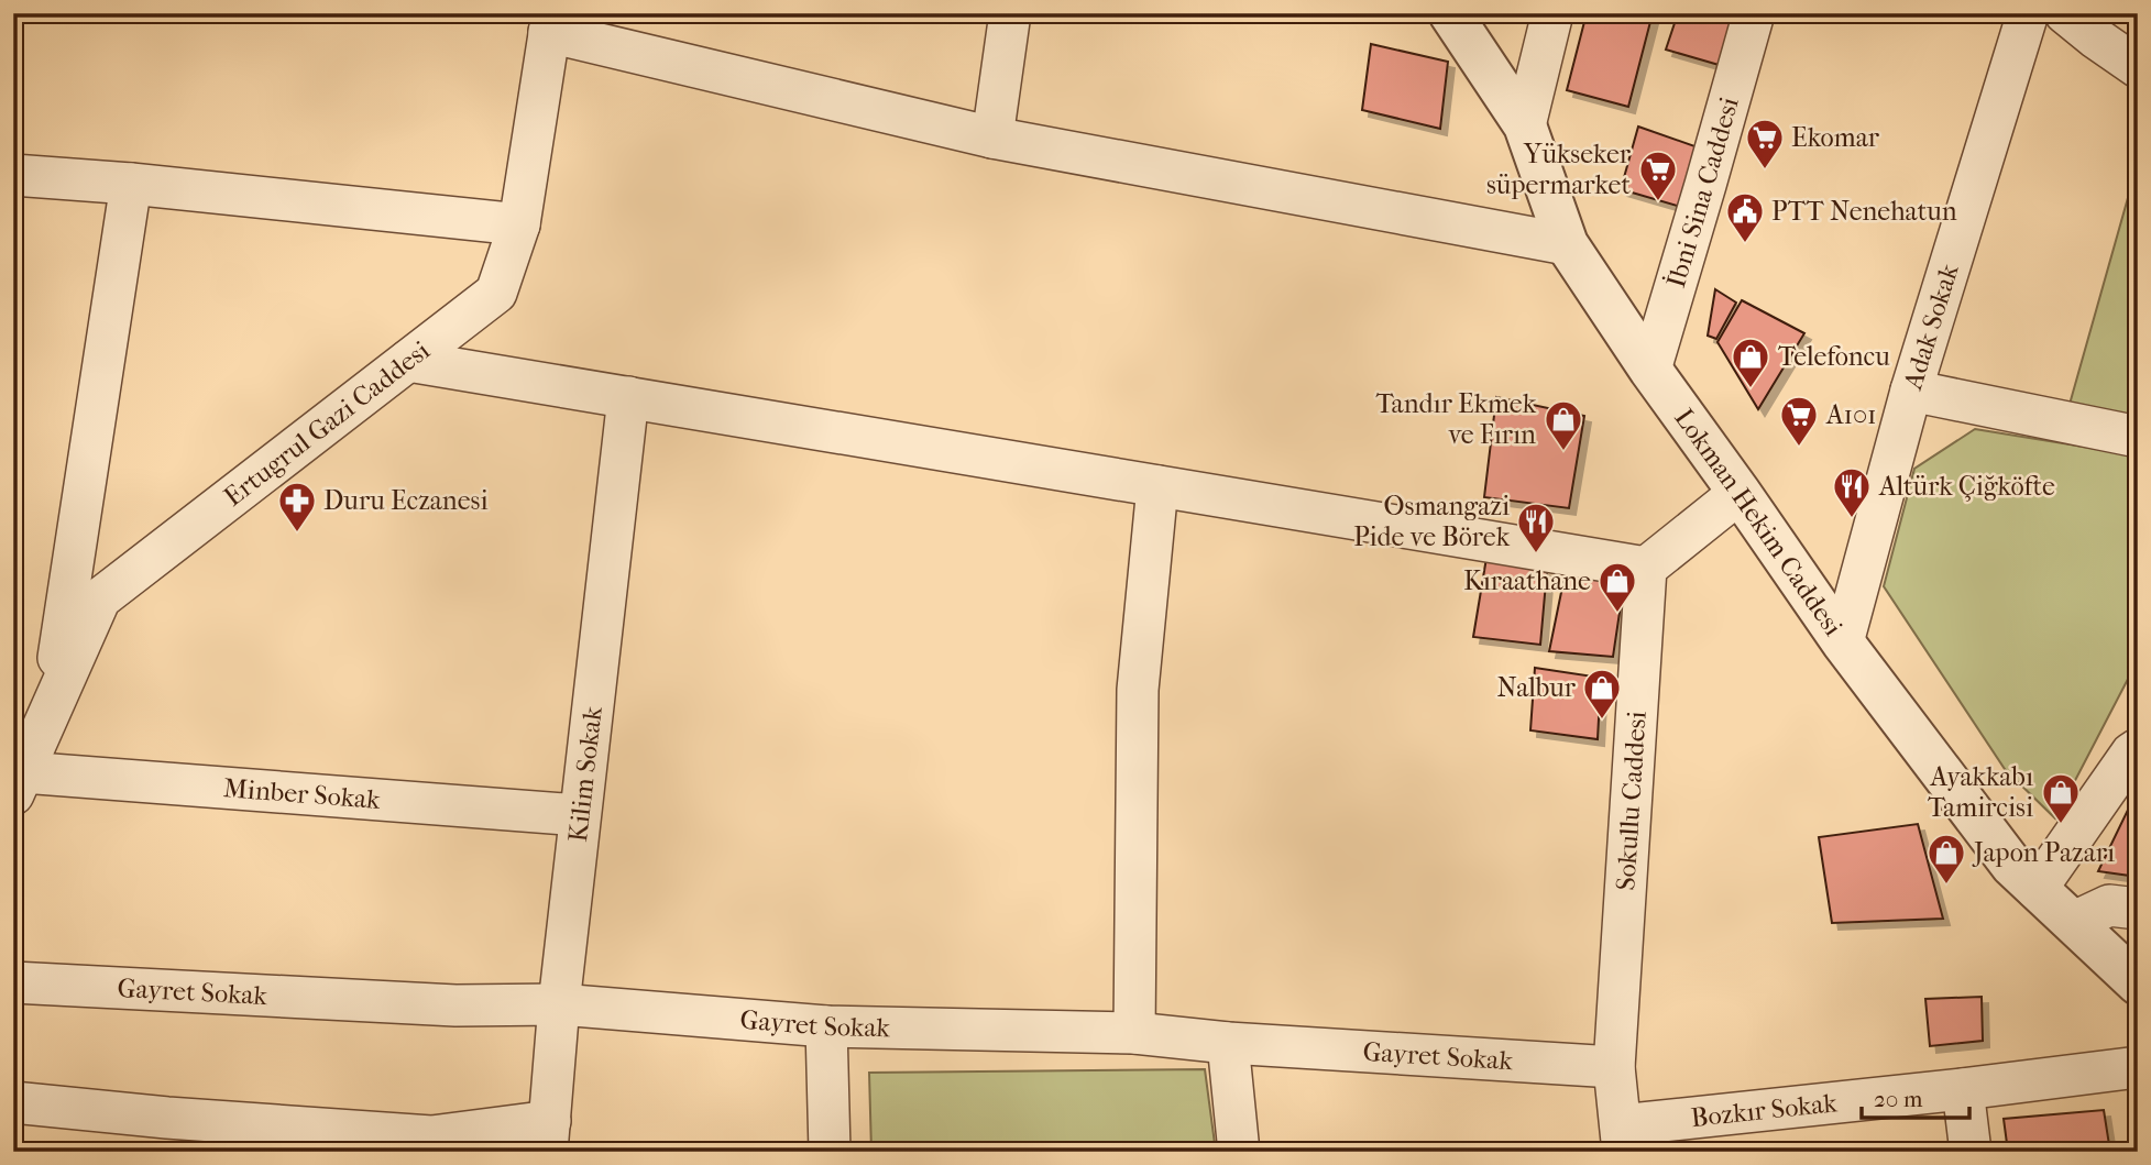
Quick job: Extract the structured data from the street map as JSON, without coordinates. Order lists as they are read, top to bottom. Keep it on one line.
{"streets":{"street":["İbni Sina Caddesi","Adak Sokak","Ertugrul Gazi Caddesi","Lokman Hekim Caddesi","Kilim Sokak","Minber Sokak","Sokullu Caddesi","Gayret Sokak","Bozkır Sokak"]},"crossings":[["İbni Sina Caddesi","Lokman Hekim Caddesi"],["Adak Sokak","Lokman Hekim Caddesi"],["Ertugrul Gazi Caddesi","Minber Sokak"],["Kilim Sokak","Minber Sokak"],["Kilim Sokak","Gayret Sokak"],["Sokullu Caddesi","Gayret Sokak"],["Sokullu Caddesi","Bozkır Sokak"]],"places":{"supermarket":["Ekomar","Yükseker süpermarket","A101"],"public building":["PTT Nenehatun"],"shop":["Telefoncu","Tandır Ekmek ve Fırın","Kıraathane","Nalbur","Ayakkabı Tamircisi","Japon Pazarı"],"restaurant":["Altürk Çiğköfte","Osmangazi Pide ve Börek"],"pharmacy":["Duru Eczanesi"]},"scale_bar":"20 m"}
